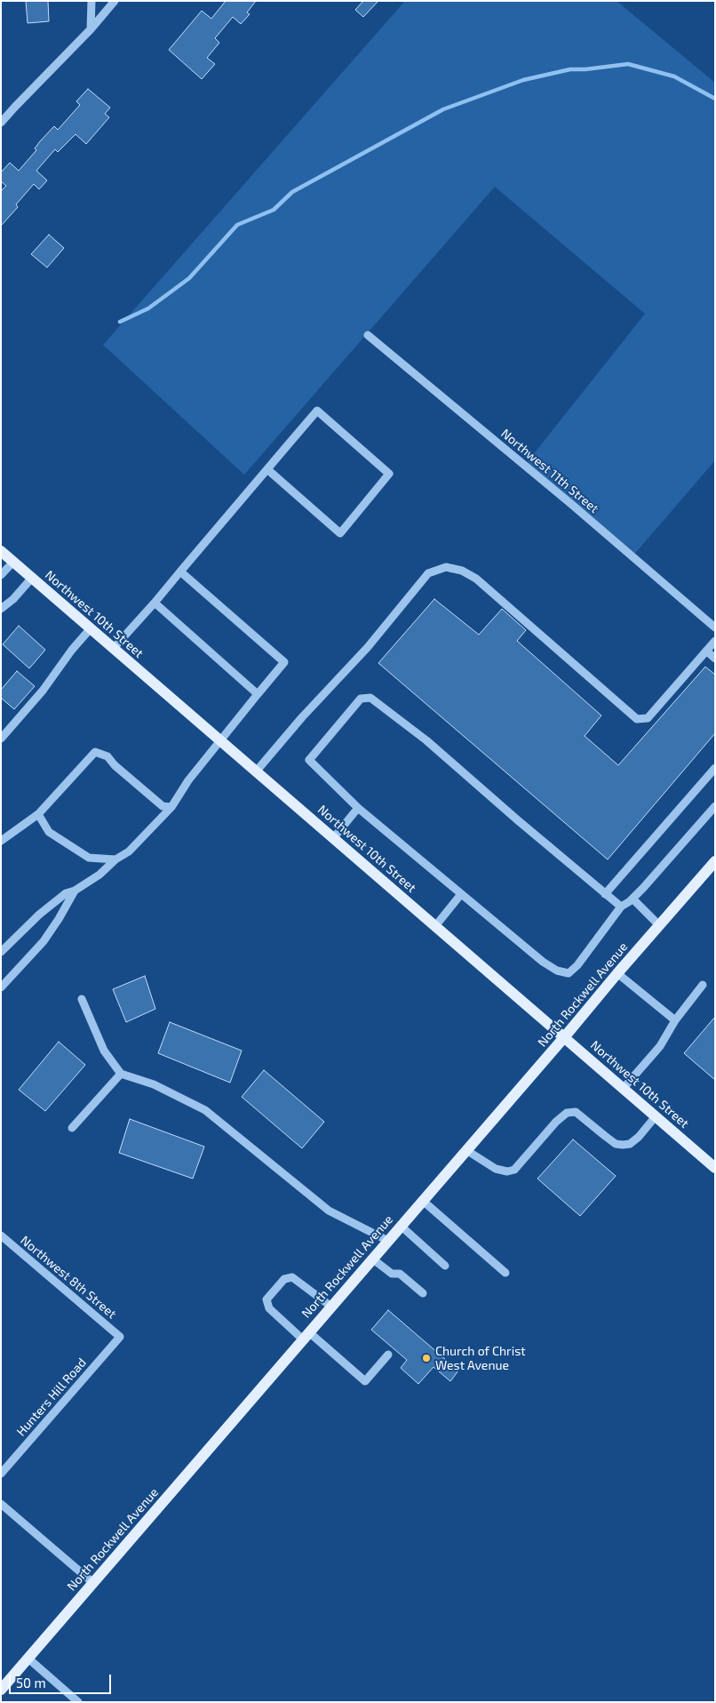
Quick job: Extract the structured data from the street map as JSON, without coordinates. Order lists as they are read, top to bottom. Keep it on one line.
{"streets":{"main road":["Northwest 10th Street","North Rockwell Avenue"],"street":["Northwest 11th Street","Northwest 8th Street","Hunters Hill Road"]},"crossings":[["Northwest 10th Street","North Rockwell Avenue"],["Northwest 8th Street","Hunters Hill Road"]],"places":["Church of Christ West Avenue"],"scale_bar":"50 m"}
